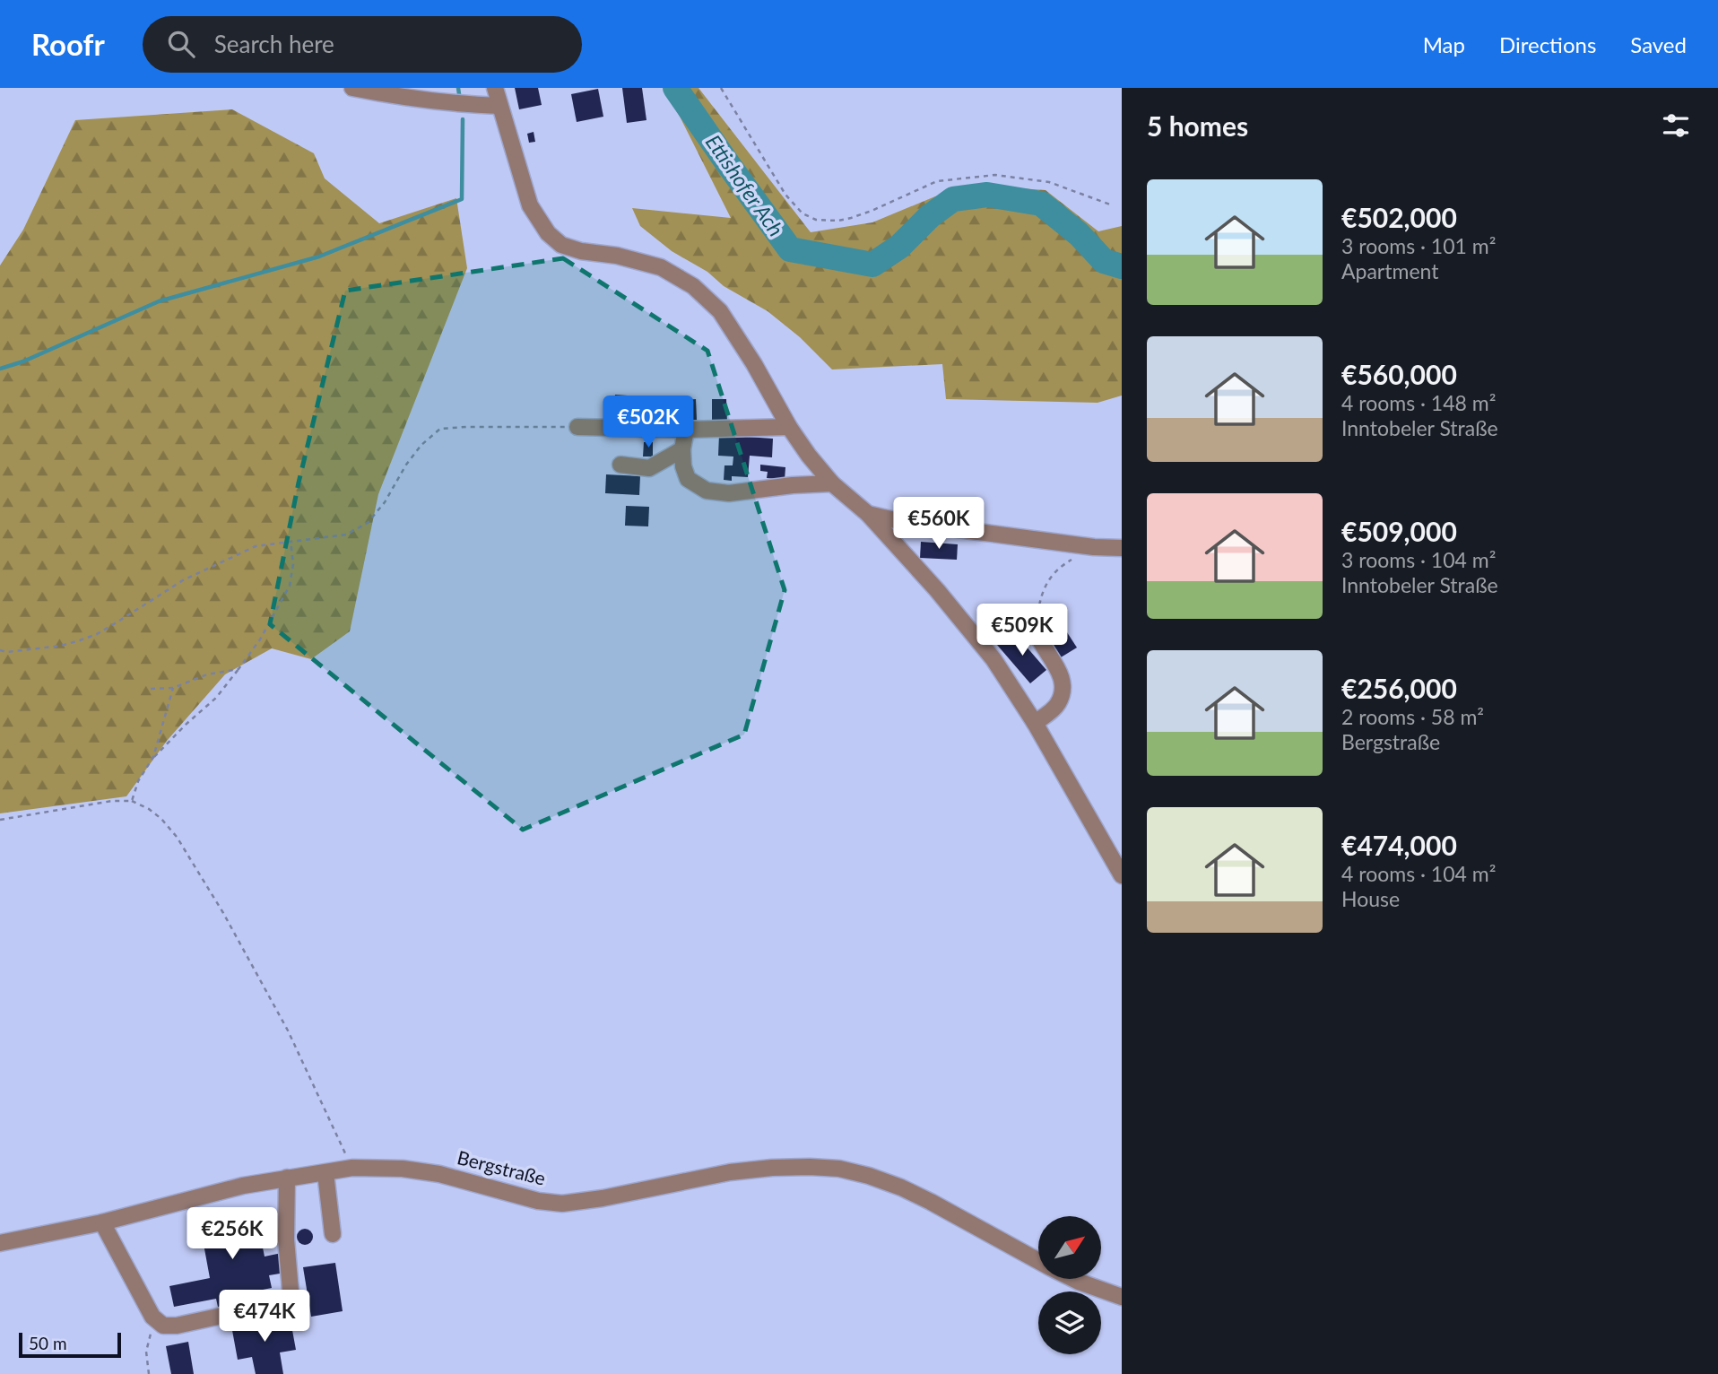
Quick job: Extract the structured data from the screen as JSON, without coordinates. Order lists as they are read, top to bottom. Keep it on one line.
{"streets":{"street":["Bergstraße"]},"water":["Ettishofer Ach"],"scale_bar":"50 m","north":"top right","page":{"header":"Roofr","search":"Search here","nav":["Map","Directions","Saved"],"heading":"5 homes","list":[{"name":"€502,000","note":"3 rooms · 101 m² · Apartment"},{"name":"€560,000","note":"4 rooms · 148 m² · Inntobeler Straße"},{"name":"€509,000","note":"3 rooms · 104 m² · Inntobeler Straße"},{"name":"€256,000","note":"2 rooms · 58 m² · Bergstraße"},{"name":"€474,000","note":"4 rooms · 104 m² · House"}],"price":["€502K","€560K","€509K","€256K","€474K"],"scale":"50 m"}}
